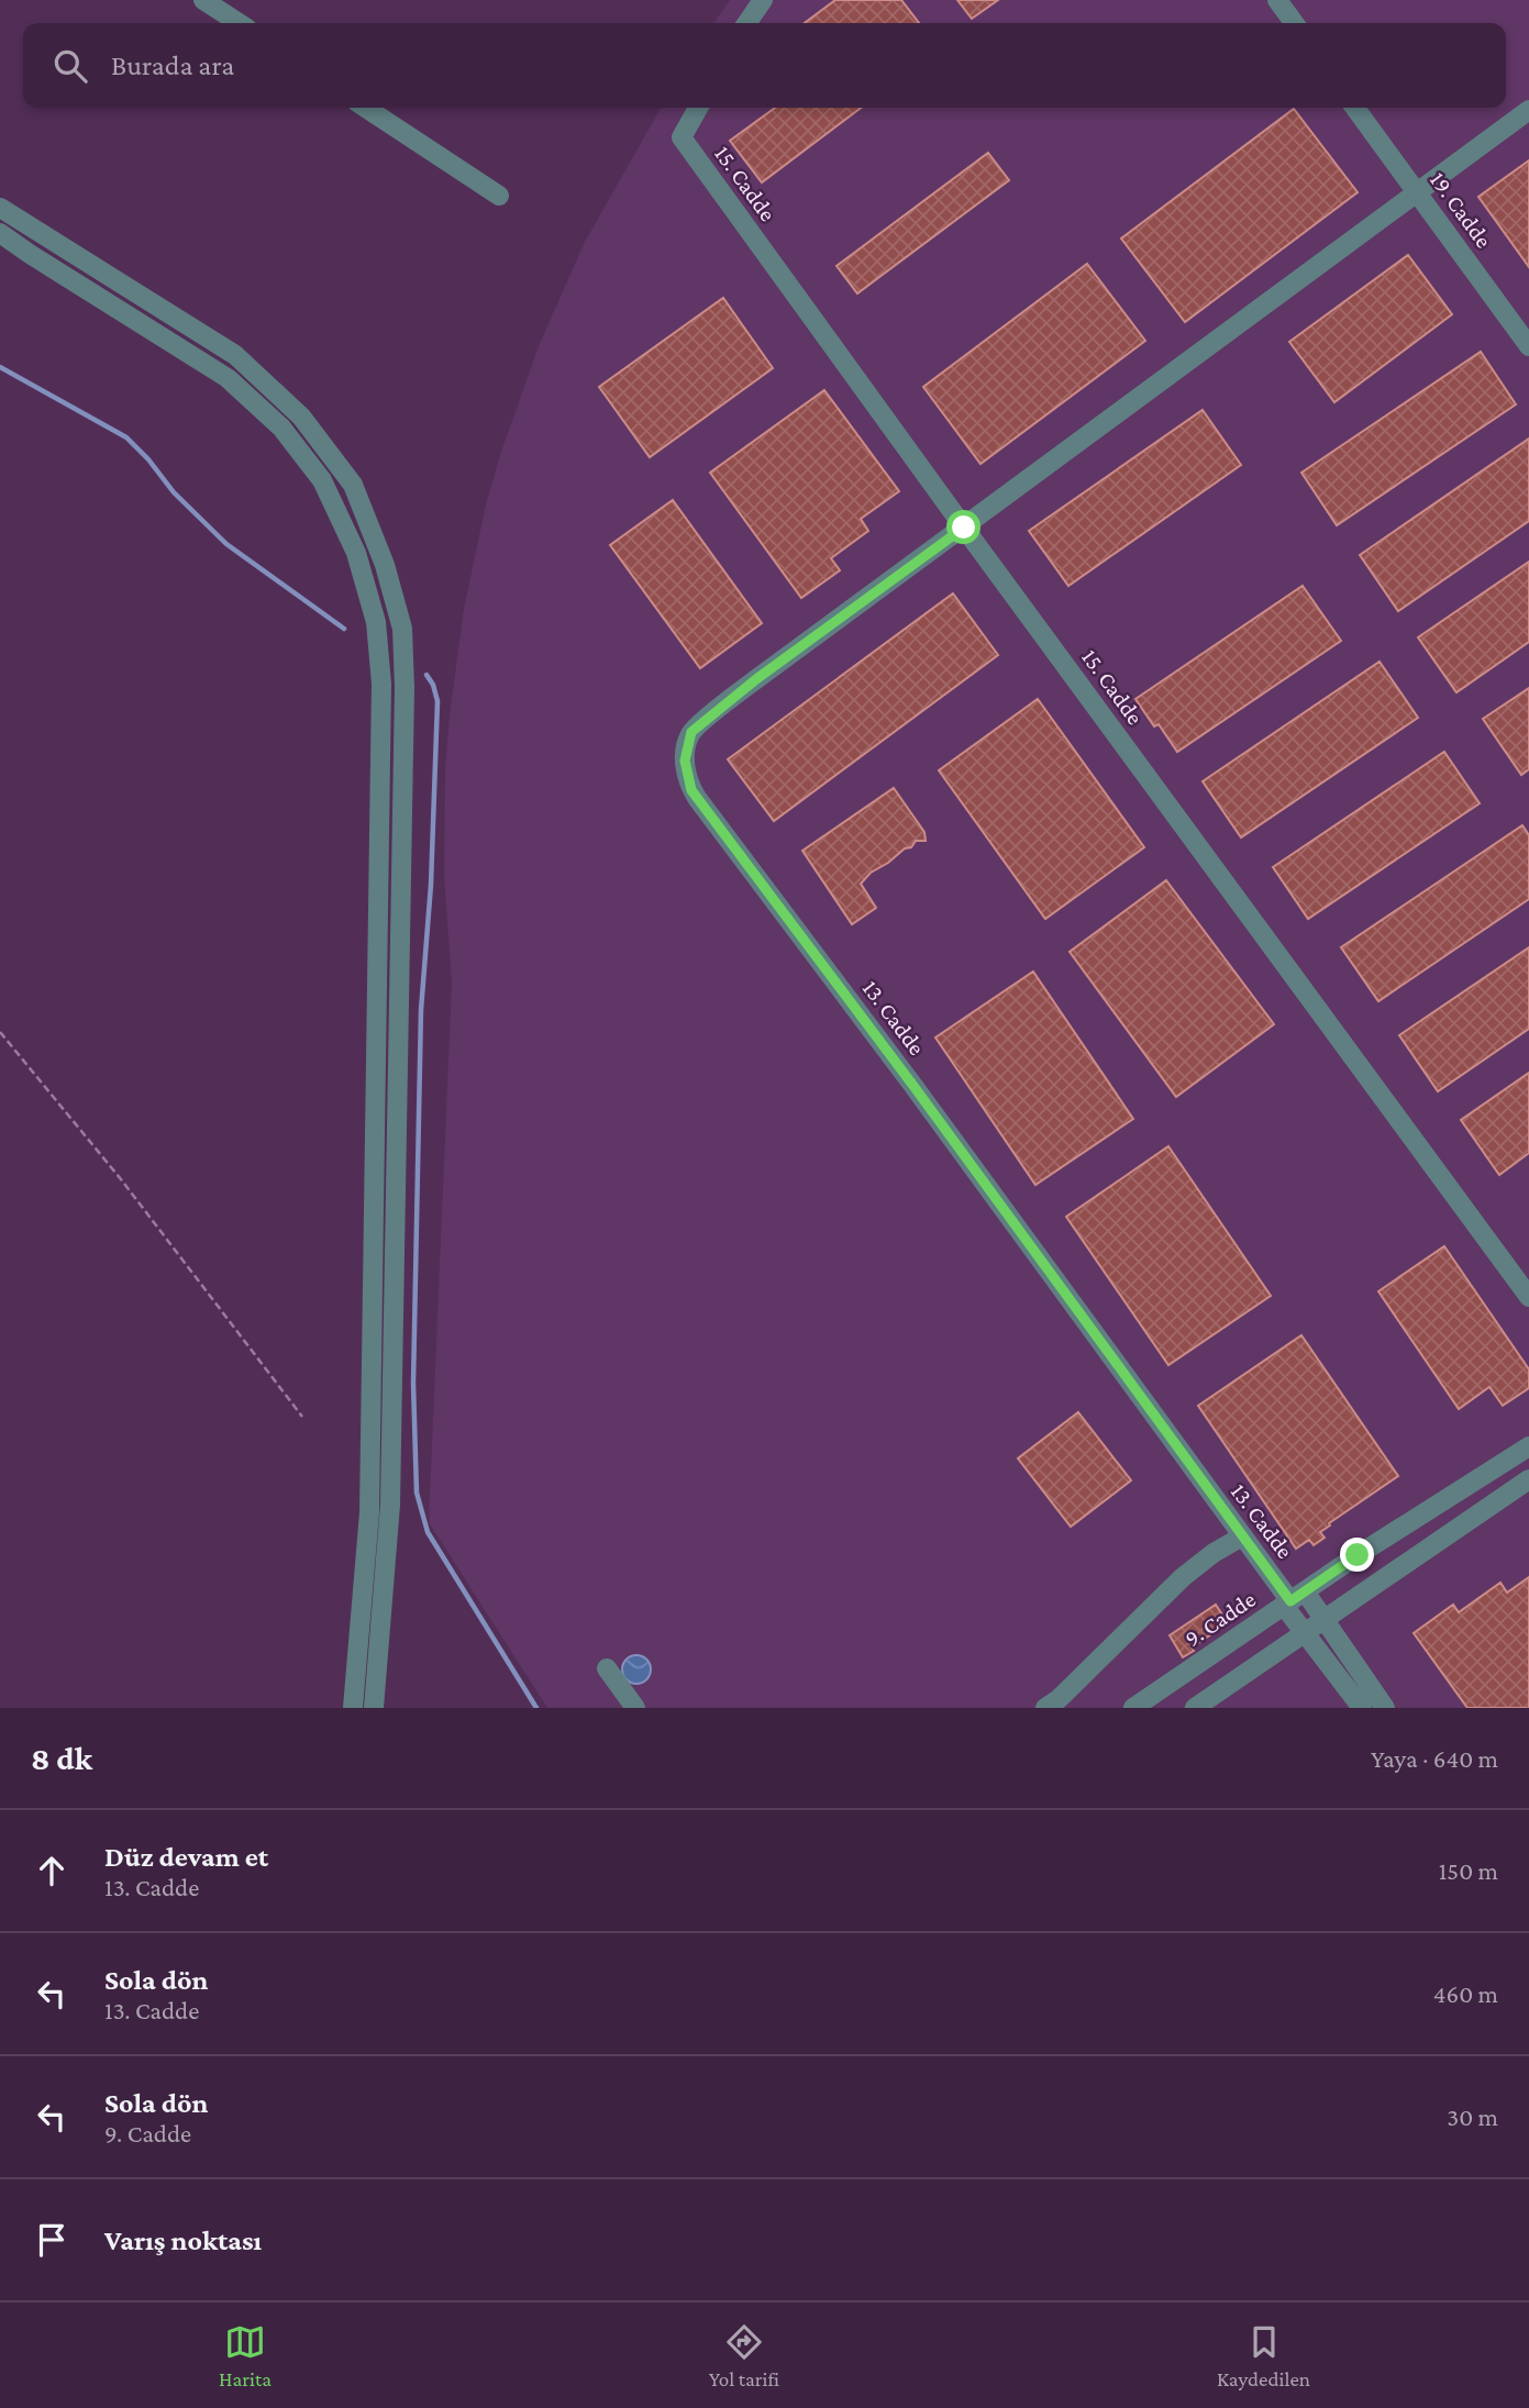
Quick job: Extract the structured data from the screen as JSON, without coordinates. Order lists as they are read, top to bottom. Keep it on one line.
{"streets":{"street":["15. Cadde","19. Cadde","13. Cadde","9. Cadde"]},"crossings":[["15. Cadde","13. Cadde"],["19. Cadde","13. Cadde"],["13. Cadde","9. Cadde"]],"page":{"search":"Burada ara","heading":["8 dk","Yaya · 640 m"],"list":[["Düz devam et","13. Cadde","150 m"],["Sola dön","13. Cadde","460 m"],["Sola dön","9. Cadde","30 m"],"Varış noktası"],"nav":["Harita","Yol tarifi","Kaydedilen"]}}
